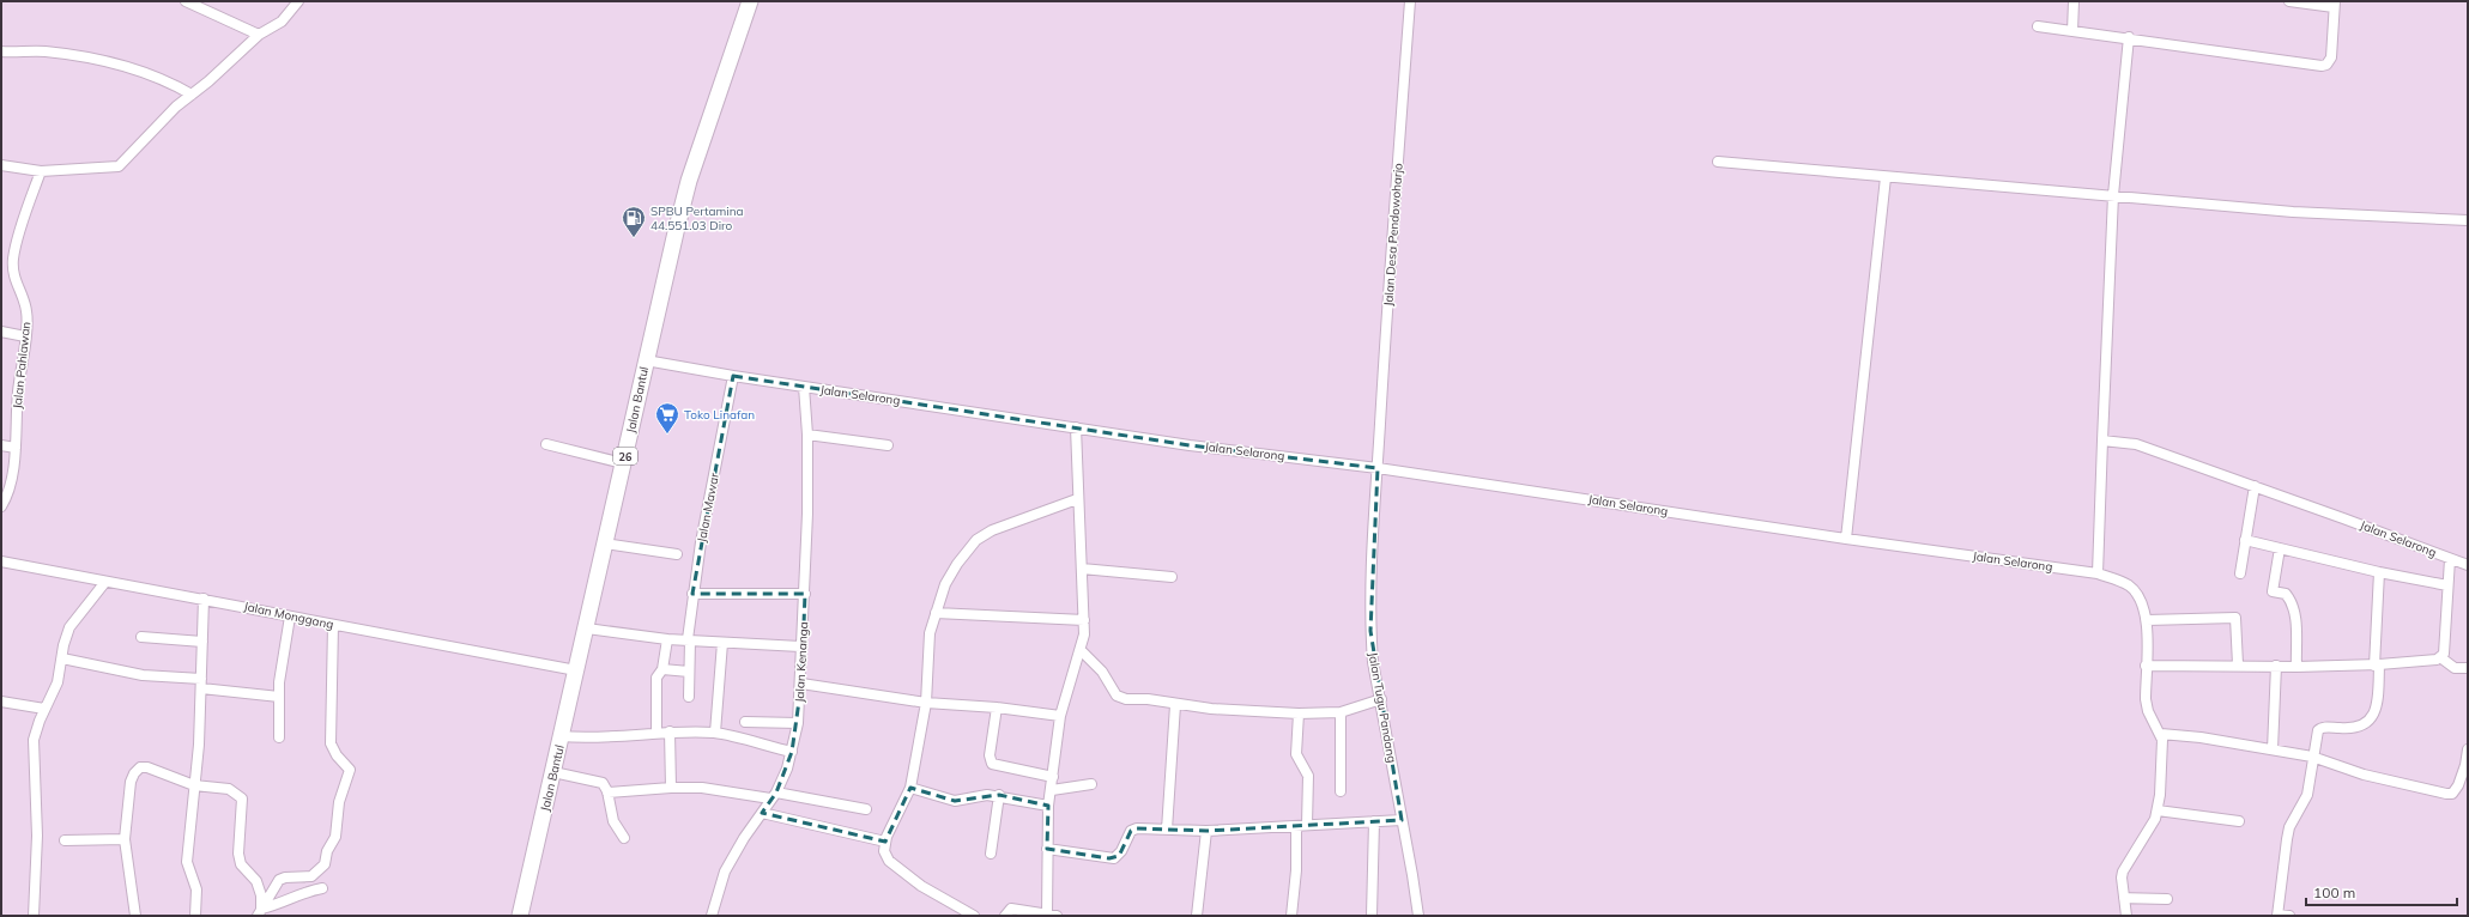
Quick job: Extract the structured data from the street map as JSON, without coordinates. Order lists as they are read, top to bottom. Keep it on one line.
{"streets":{"main road":["Jalan Bantul","26"],"street":["Jalan Desa Pendowoharjo","Jalan Pahlawan","Jalan Selarong","Jalan Mawar","Jalan Monggang","Jalan Kenanga","Jalan Tugu Pandang"]},"crossings":[["Jalan Desa Pendowoharjo","Jalan Selarong"],["Jalan Desa Pendowoharjo","Jalan Tugu Pandang"],["Jalan Selarong","Jalan Bantul"],["Jalan Selarong","Jalan Mawar"],["Jalan Selarong","Jalan Kenanga"],["Jalan Selarong","Jalan Tugu Pandang"],["Jalan Bantul","Jalan Monggang"]],"places":{"fuel station":["SPBU Pertamina 44.551.03 Diro"],"supermarket":["Toko Linafan"]},"scale_bar":"100 m"}
